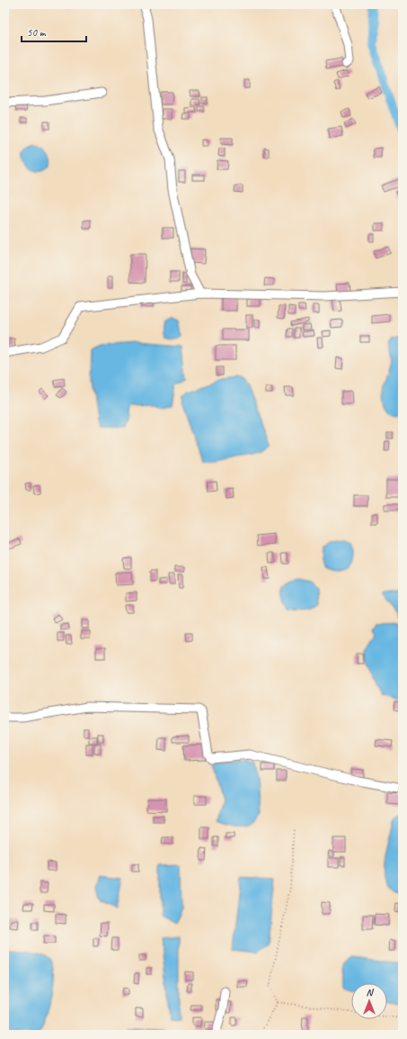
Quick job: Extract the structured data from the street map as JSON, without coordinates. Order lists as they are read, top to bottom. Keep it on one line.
{"scale_bar":"50 m","north":"top"}
